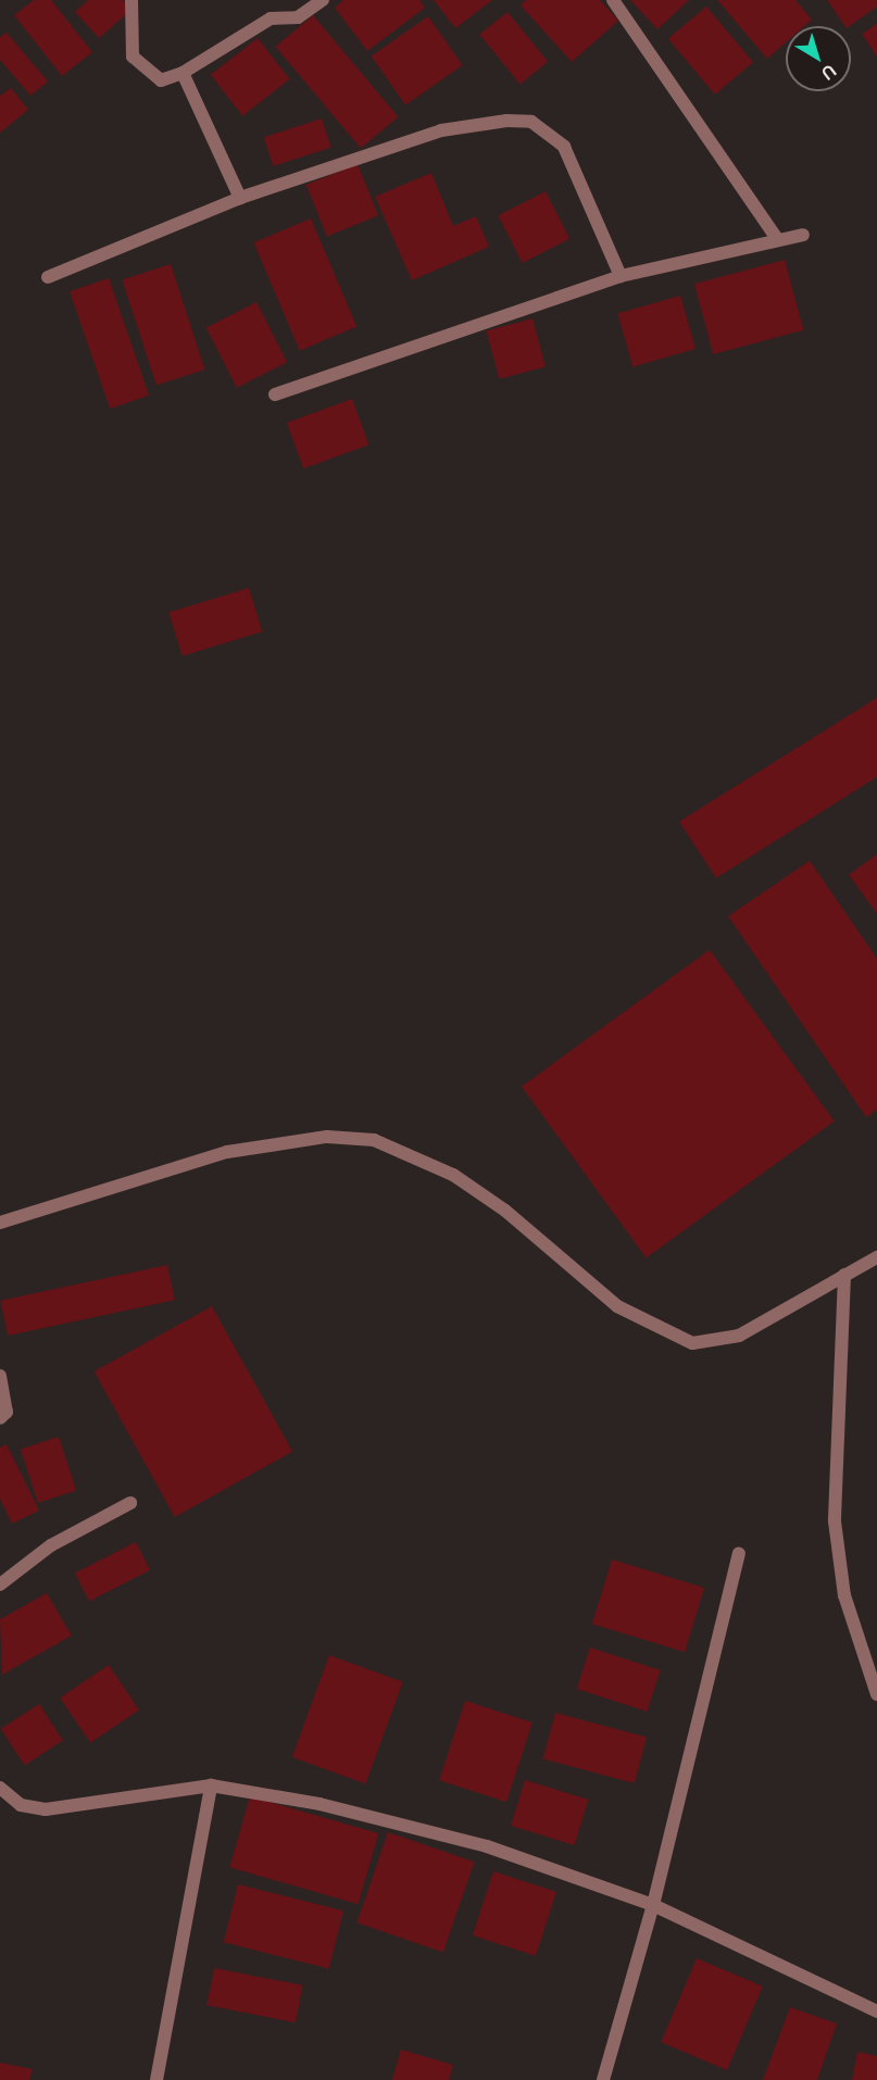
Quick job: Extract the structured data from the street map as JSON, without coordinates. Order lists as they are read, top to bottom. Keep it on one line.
{"north":"bottom right"}
